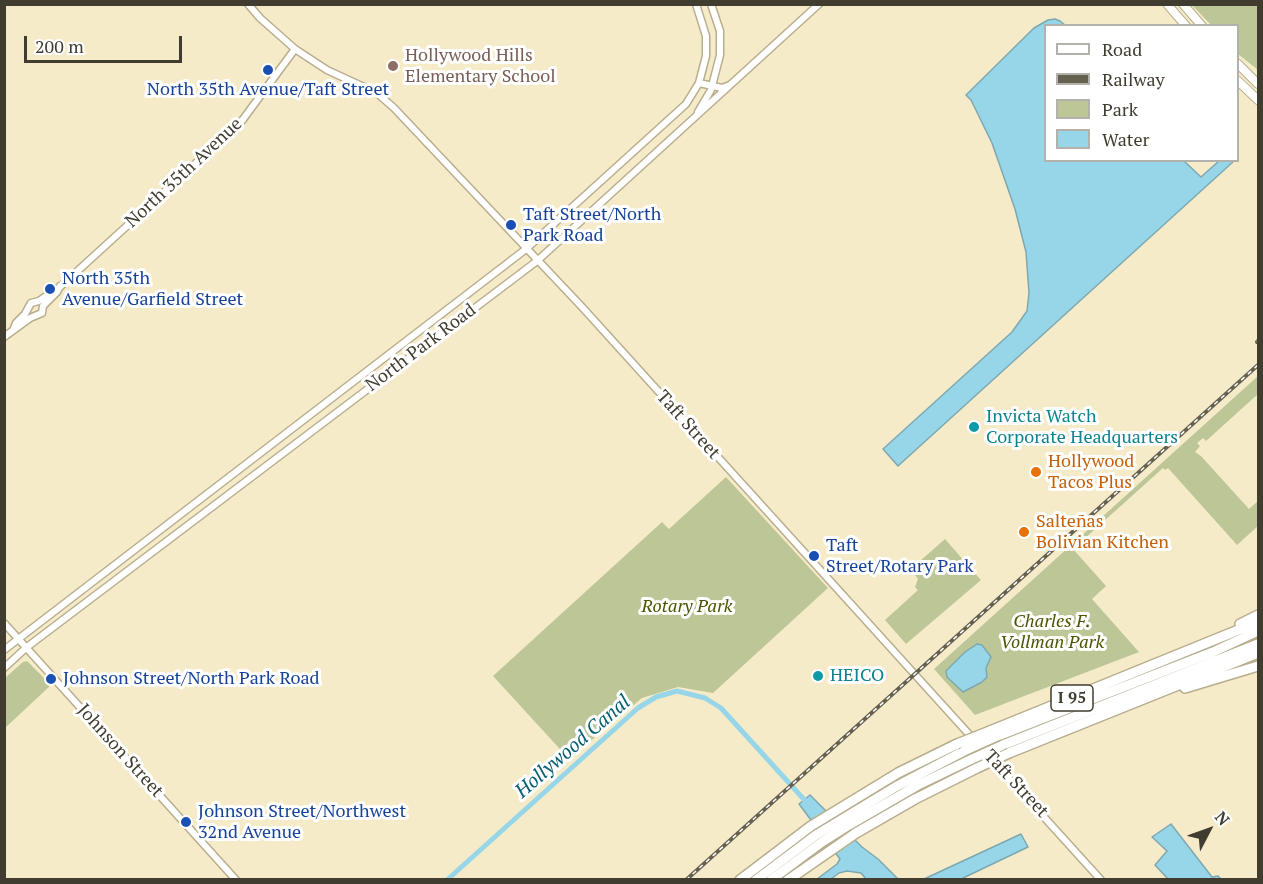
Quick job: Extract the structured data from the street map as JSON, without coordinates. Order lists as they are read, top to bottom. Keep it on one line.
{"streets":{"highway":["I 95"],"street":["North 35th Avenue","North Park Road","Taft Street","Johnson Street"]},"crossings":[["North 35th Avenue","Taft Street"],["North Park Road","Taft Street"],["North Park Road","Johnson Street"]],"water":["Hollywood Canal"],"parks":["Rotary Park","Charles F. Vollman Park"],"places":["Hollywood Hills Elementary School","North 35th Avenue/Taft Street","Taft Street/North Park Road","North 35th Avenue/Garfield Street","Invicta Watch Corporate Headquarters","Hollywood Tacos Plus","Salteñas Bolivian Kitchen","Taft Street/Rotary Park","HEICO","Johnson Street/North Park Road","Johnson Street/Northwest 32nd Avenue"],"legend":["Road","Railway","Park","Water"],"scale_bar":"200 m","north":"top right"}
